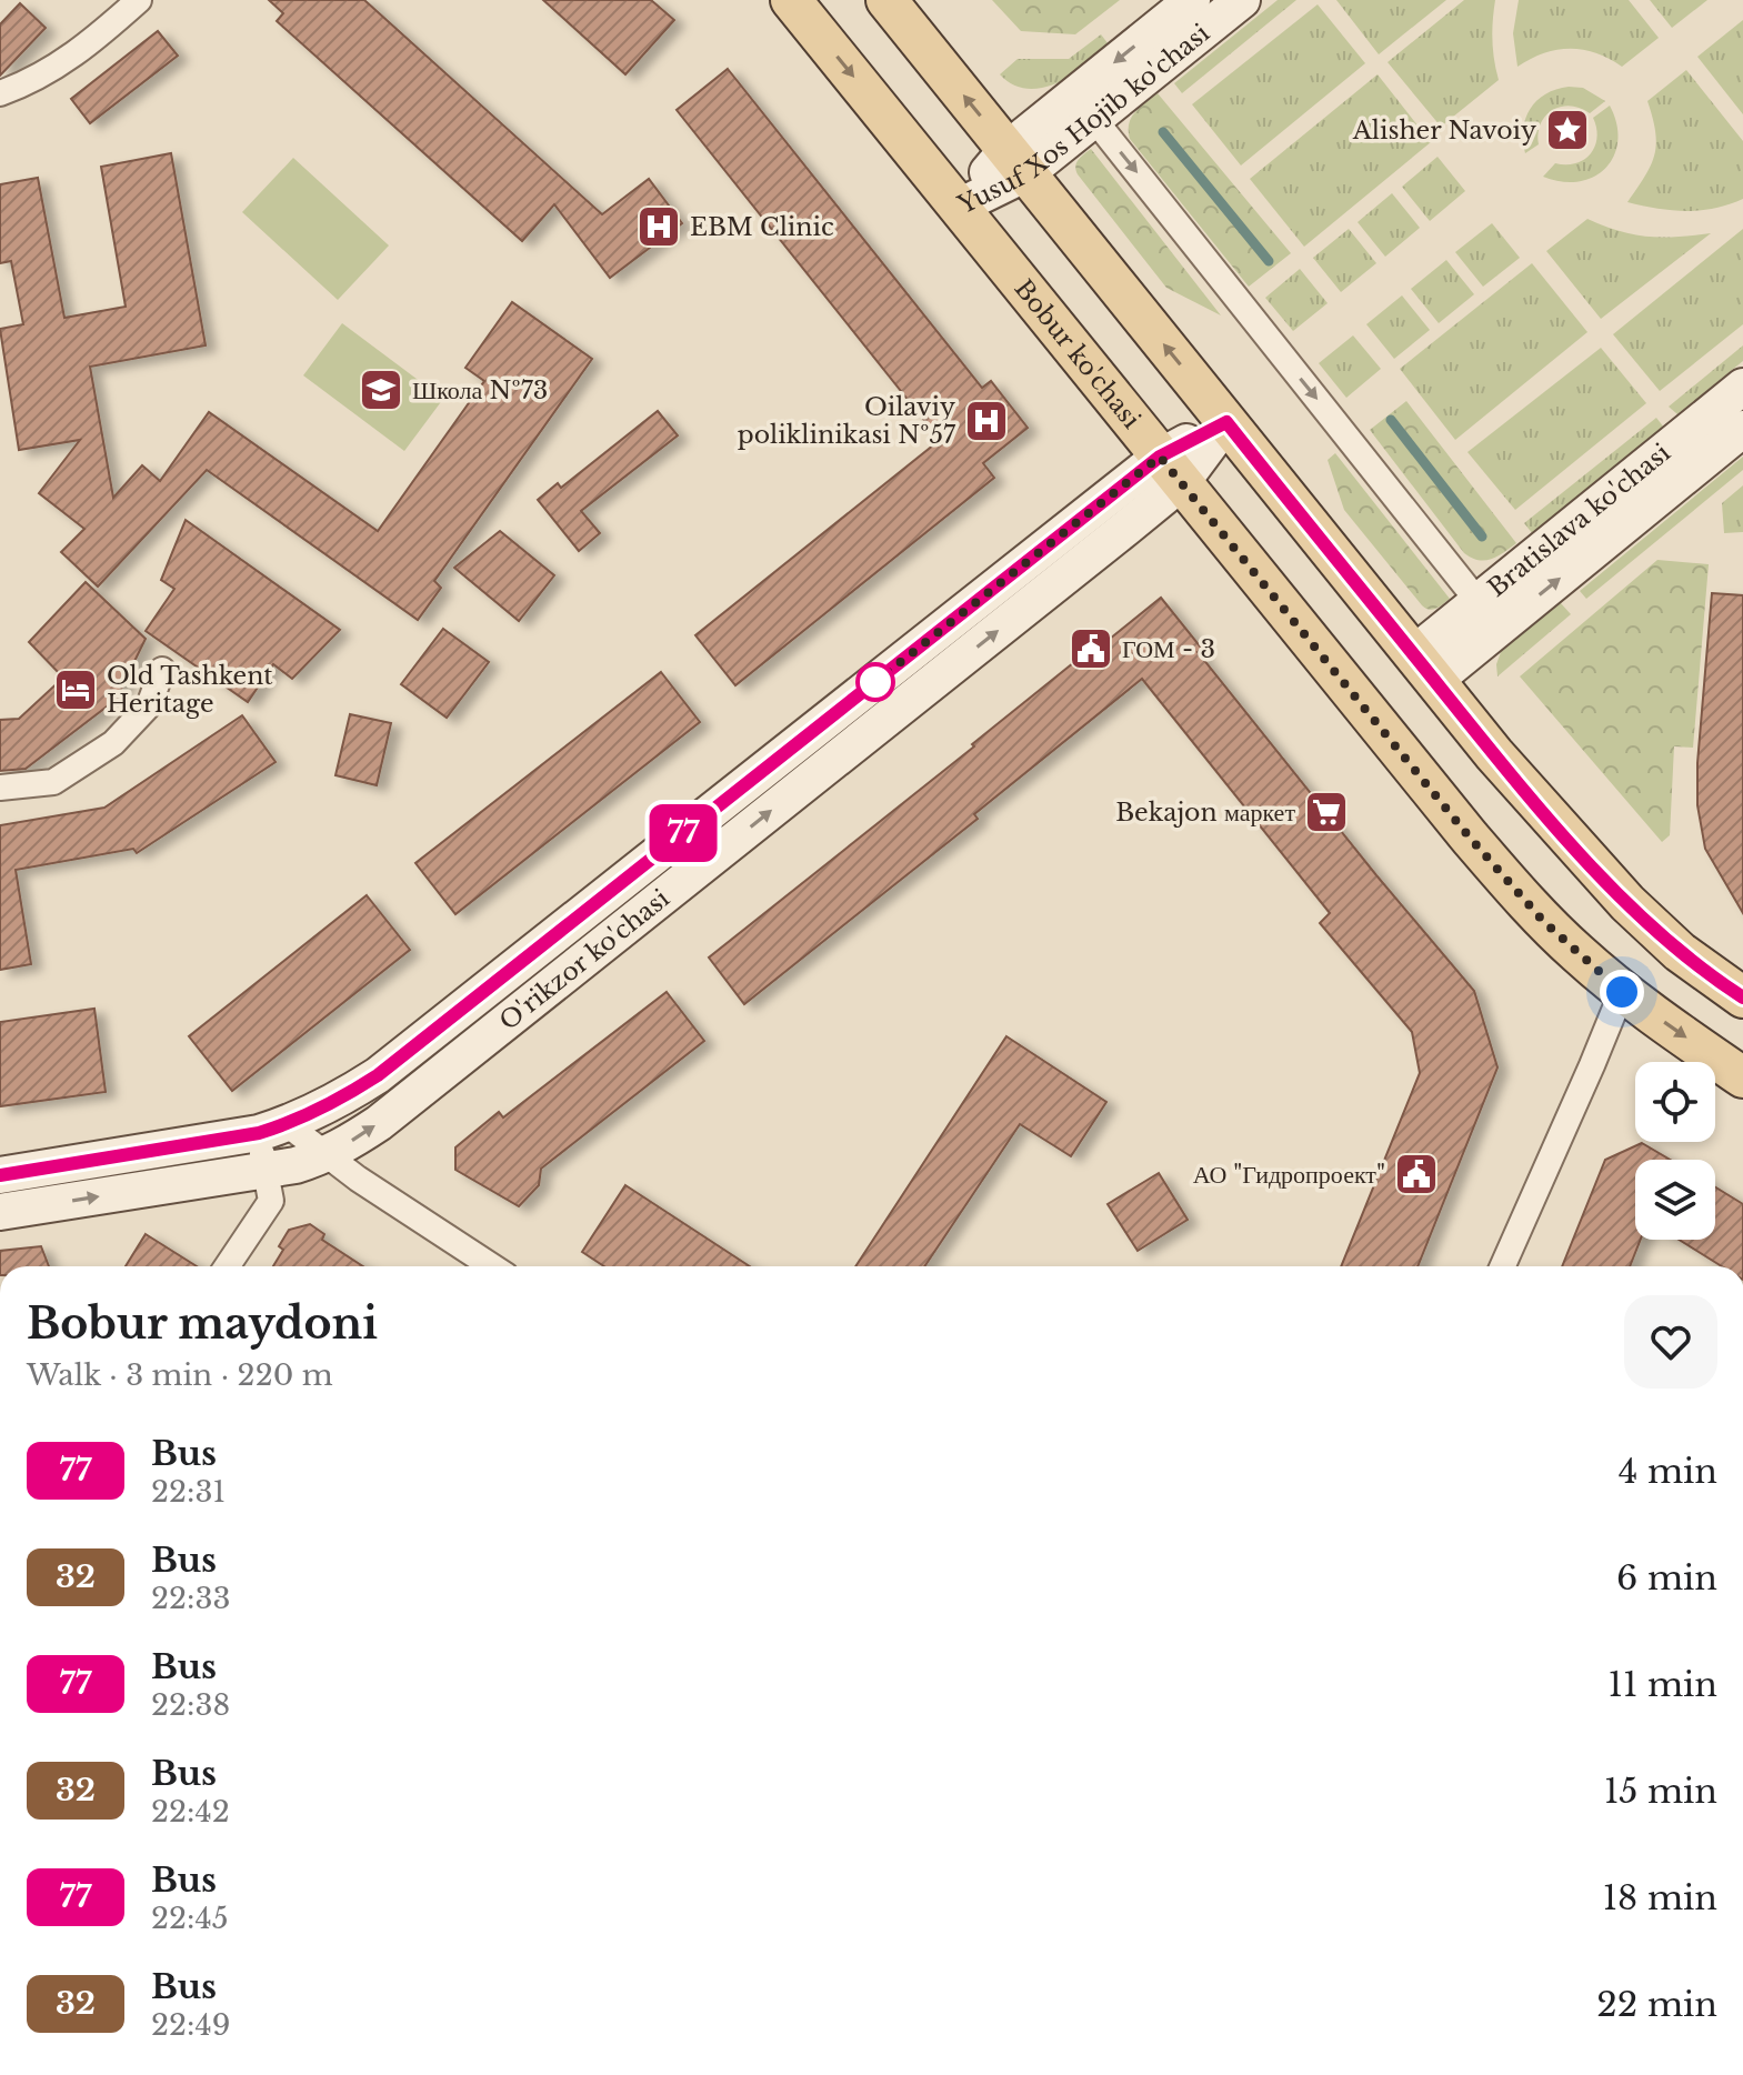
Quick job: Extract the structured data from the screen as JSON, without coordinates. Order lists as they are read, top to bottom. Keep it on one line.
{"streets":{"main road":["Yusuf Xos Hojib ko'chasi","Bobur ko'chasi","Bratislava ko'chasi","O'rikzor ko'chasi"]},"crossings":[["Yusuf Xos Hojib ko'chasi","Bobur ko'chasi"],["Bobur ko'chasi","O'rikzor ko'chasi"]],"places":{"place":["Alisher Navoiy"],"hospital":["EBM Clinic","Oilaviy poliklinikasi №57"],"school or university":["Школа №73"],"public building":["ГОМ - 3","АО \"Гидропроект\""],"hotel":["Old Tashkent Heritage"],"supermarket":["Bekajon маркет"]},"lines":["bus line 77"],"page":{"on_map":"77","heading":["Bobur maydoni","Walk · 3 min · 220 m"],"list":[{"mark":"77","name":"Bus","note":"22:31","value":"4 min"},{"mark":"32","name":"Bus","note":"22:33","value":"6 min"},{"mark":"77","name":"Bus","note":"22:38","value":"11 min"},{"mark":"32","name":"Bus","note":"22:42","value":"15 min"},{"mark":"77","name":"Bus","note":"22:45","value":"18 min"},{"mark":"32","name":"Bus","note":"22:49","value":"22 min"}]}}
